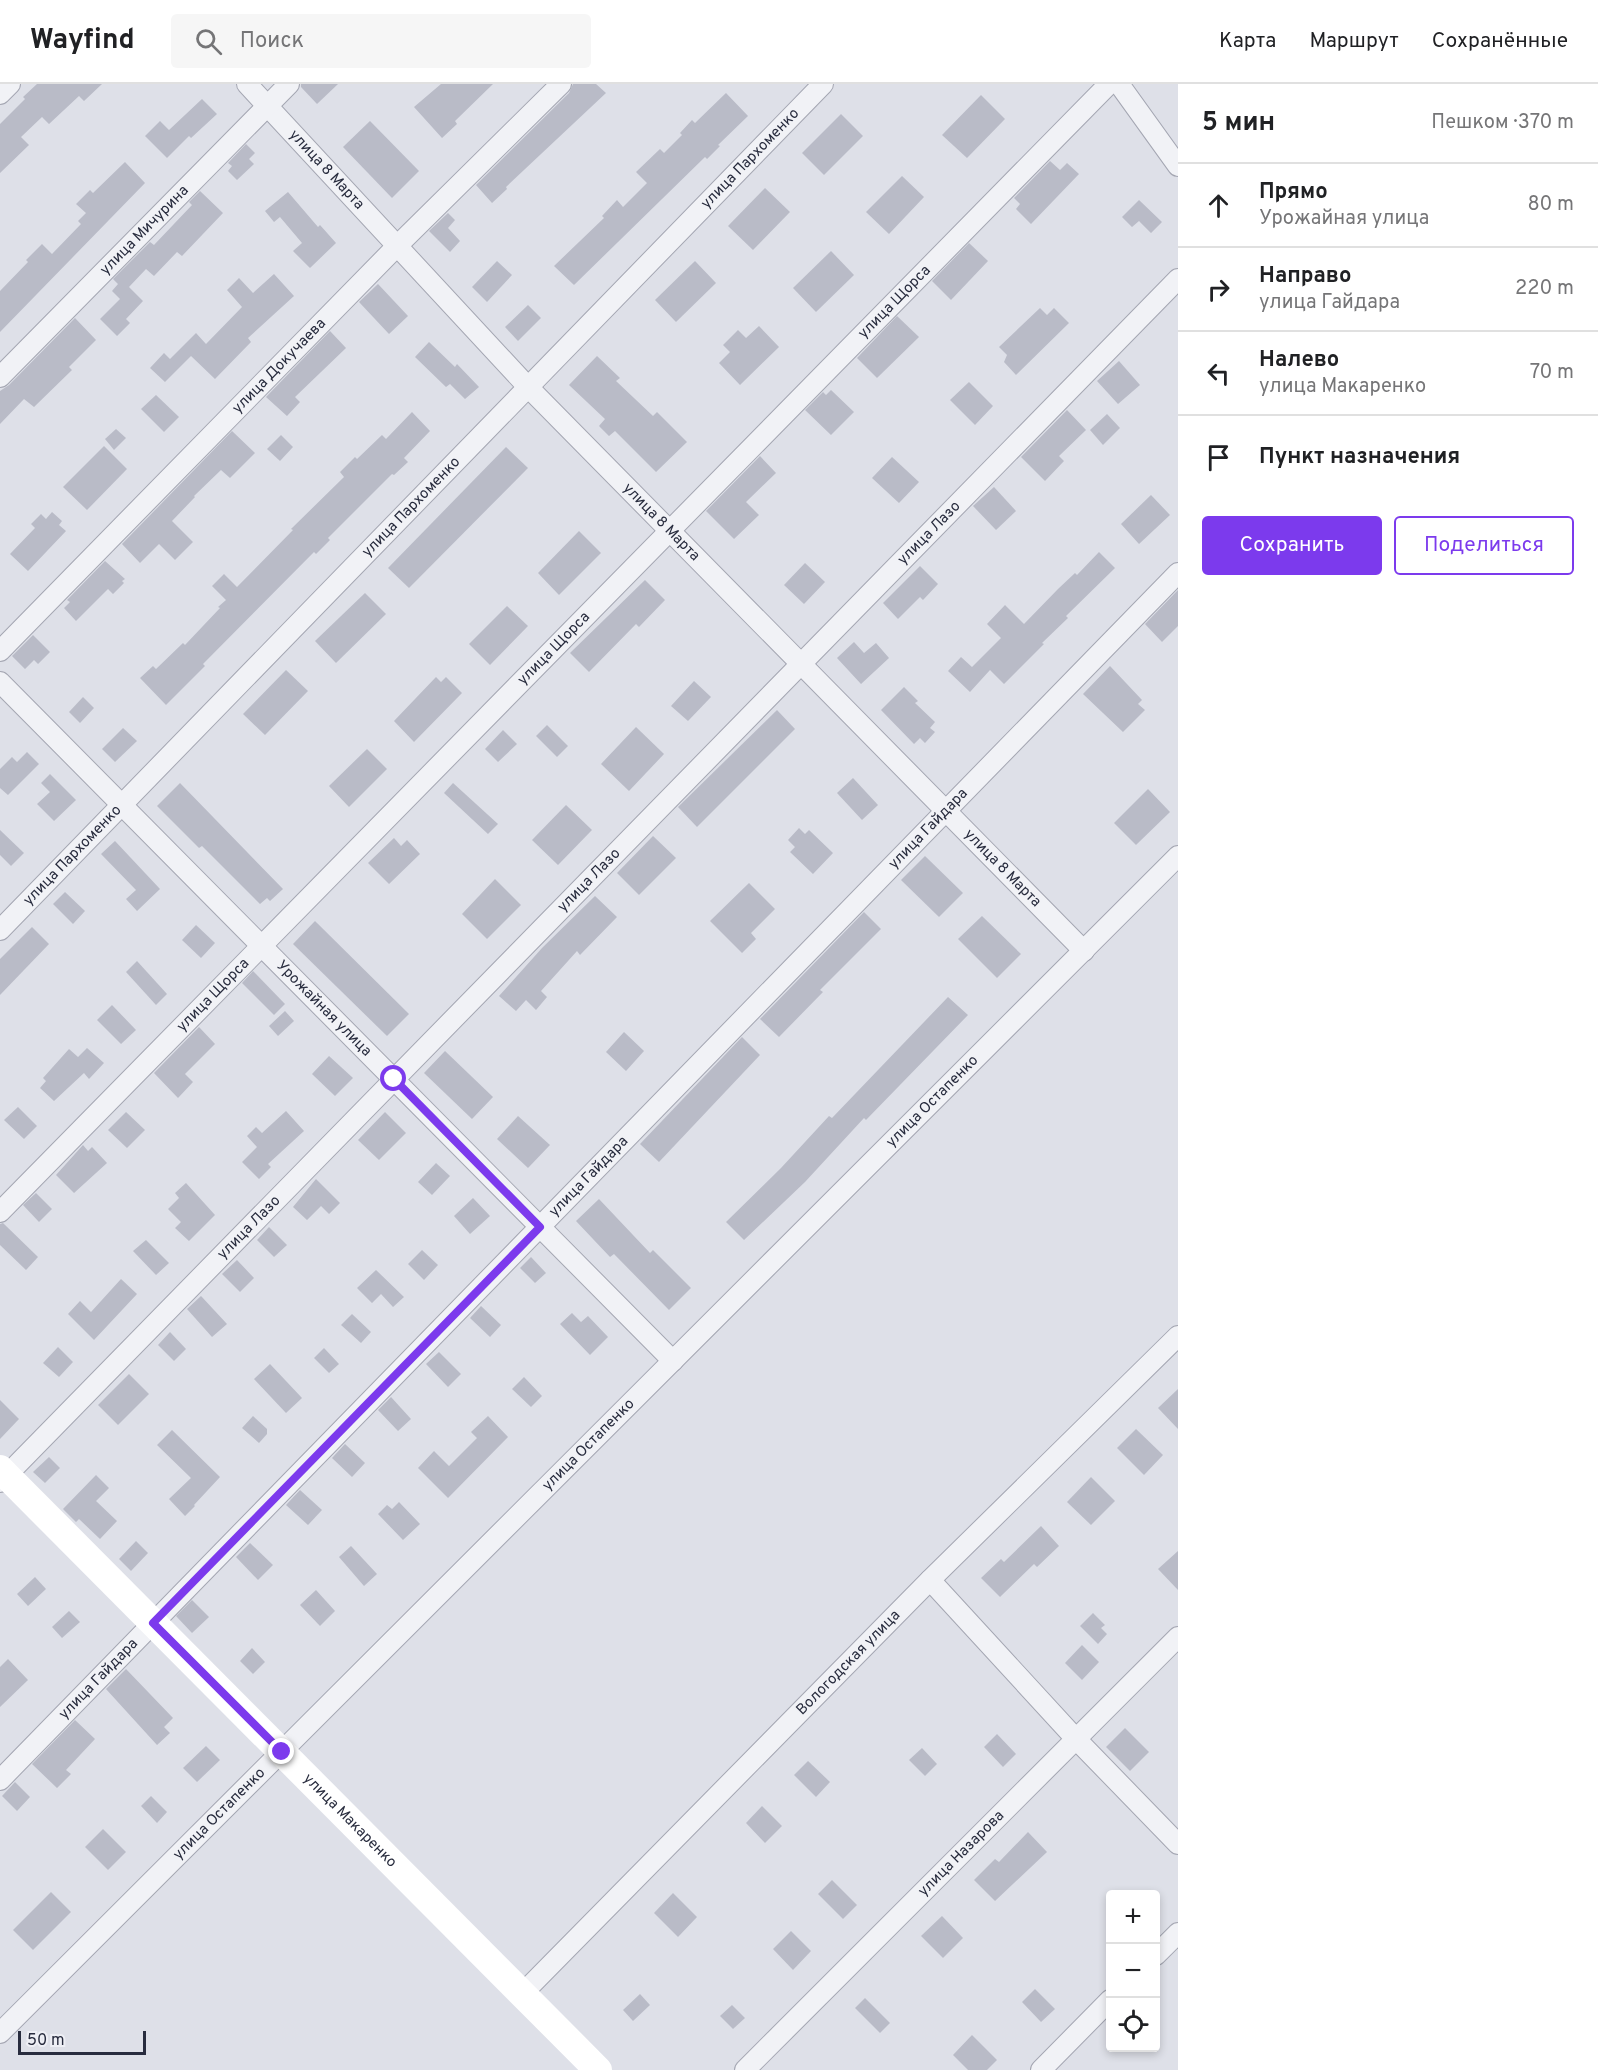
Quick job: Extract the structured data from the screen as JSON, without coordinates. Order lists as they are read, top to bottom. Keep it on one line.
{"streets":{"street":["улица Пархоменко","улица 8 Марта","улица Мичурина","улица Щорса","улица Докучаева","улица Лазо","улица Гайдара","Урожайная улица","улица Остапенко","Вологодская улица","улица Макаренко","улица Назарова"]},"crossings":[["улица Пархоменко","улица 8 Марта"],["улица Пархоменко","Урожайная улица"],["улица 8 Марта","улица Мичурина"],["улица 8 Марта","улица Щорса"],["улица 8 Марта","улица Докучаева"],["улица 8 Марта","улица Лазо"],["улица 8 Марта","улица Гайдара"],["улица 8 Марта","улица Остапенко"],["улица Щорса","Урожайная улица"],["улица Лазо","Урожайная улица"],["улица Лазо","улица Макаренко"],["улица Гайдара","Урожайная улица"],["улица Гайдара","улица Макаренко"],["Урожайная улица","улица Остапенко"],["улица Остапенко","улица Макаренко"],["Вологодская улица","улица Макаренко"]],"scale_bar":"50 m","page":{"header":"Wayfind","search":"Поиск","nav":["Карта","Маршрут","Сохранённые"],"heading":["5 мин","Пешком · 370 m"],"list":[["Прямо","Урожайная улица","80 m"],["Направо","улица Гайдара","220 m"],["Налево","улица Макаренко","70 m"],"Пункт назначения"],"buttons":["Сохранить","Поделиться"],"map_buttons":["+","−"],"scale":"50 m"}}
